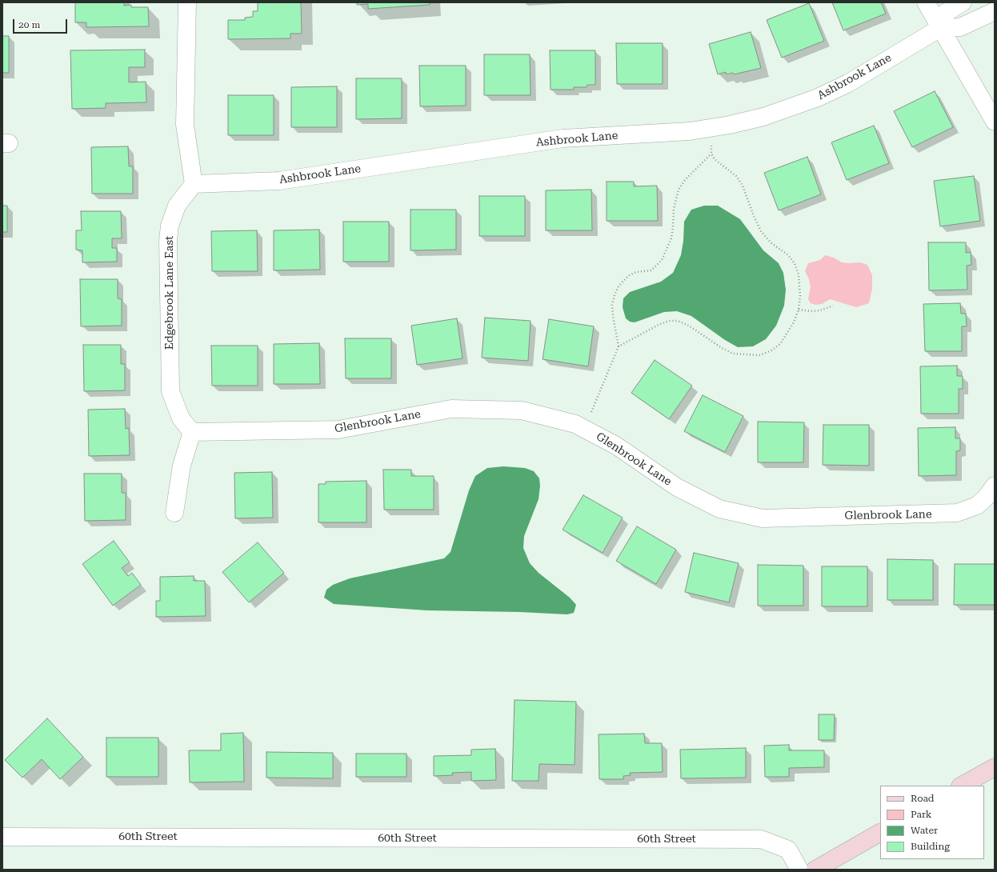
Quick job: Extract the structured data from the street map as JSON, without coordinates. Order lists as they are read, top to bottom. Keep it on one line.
{"streets":{"street":["Ashbrook Lane","Edgebrook Lane East","Glenbrook Lane","60th Street"]},"crossings":[["Ashbrook Lane","Edgebrook Lane East"],["Edgebrook Lane East","Glenbrook Lane"]],"legend":["Road","Park","Water","Building"],"scale_bar":"20 m"}
